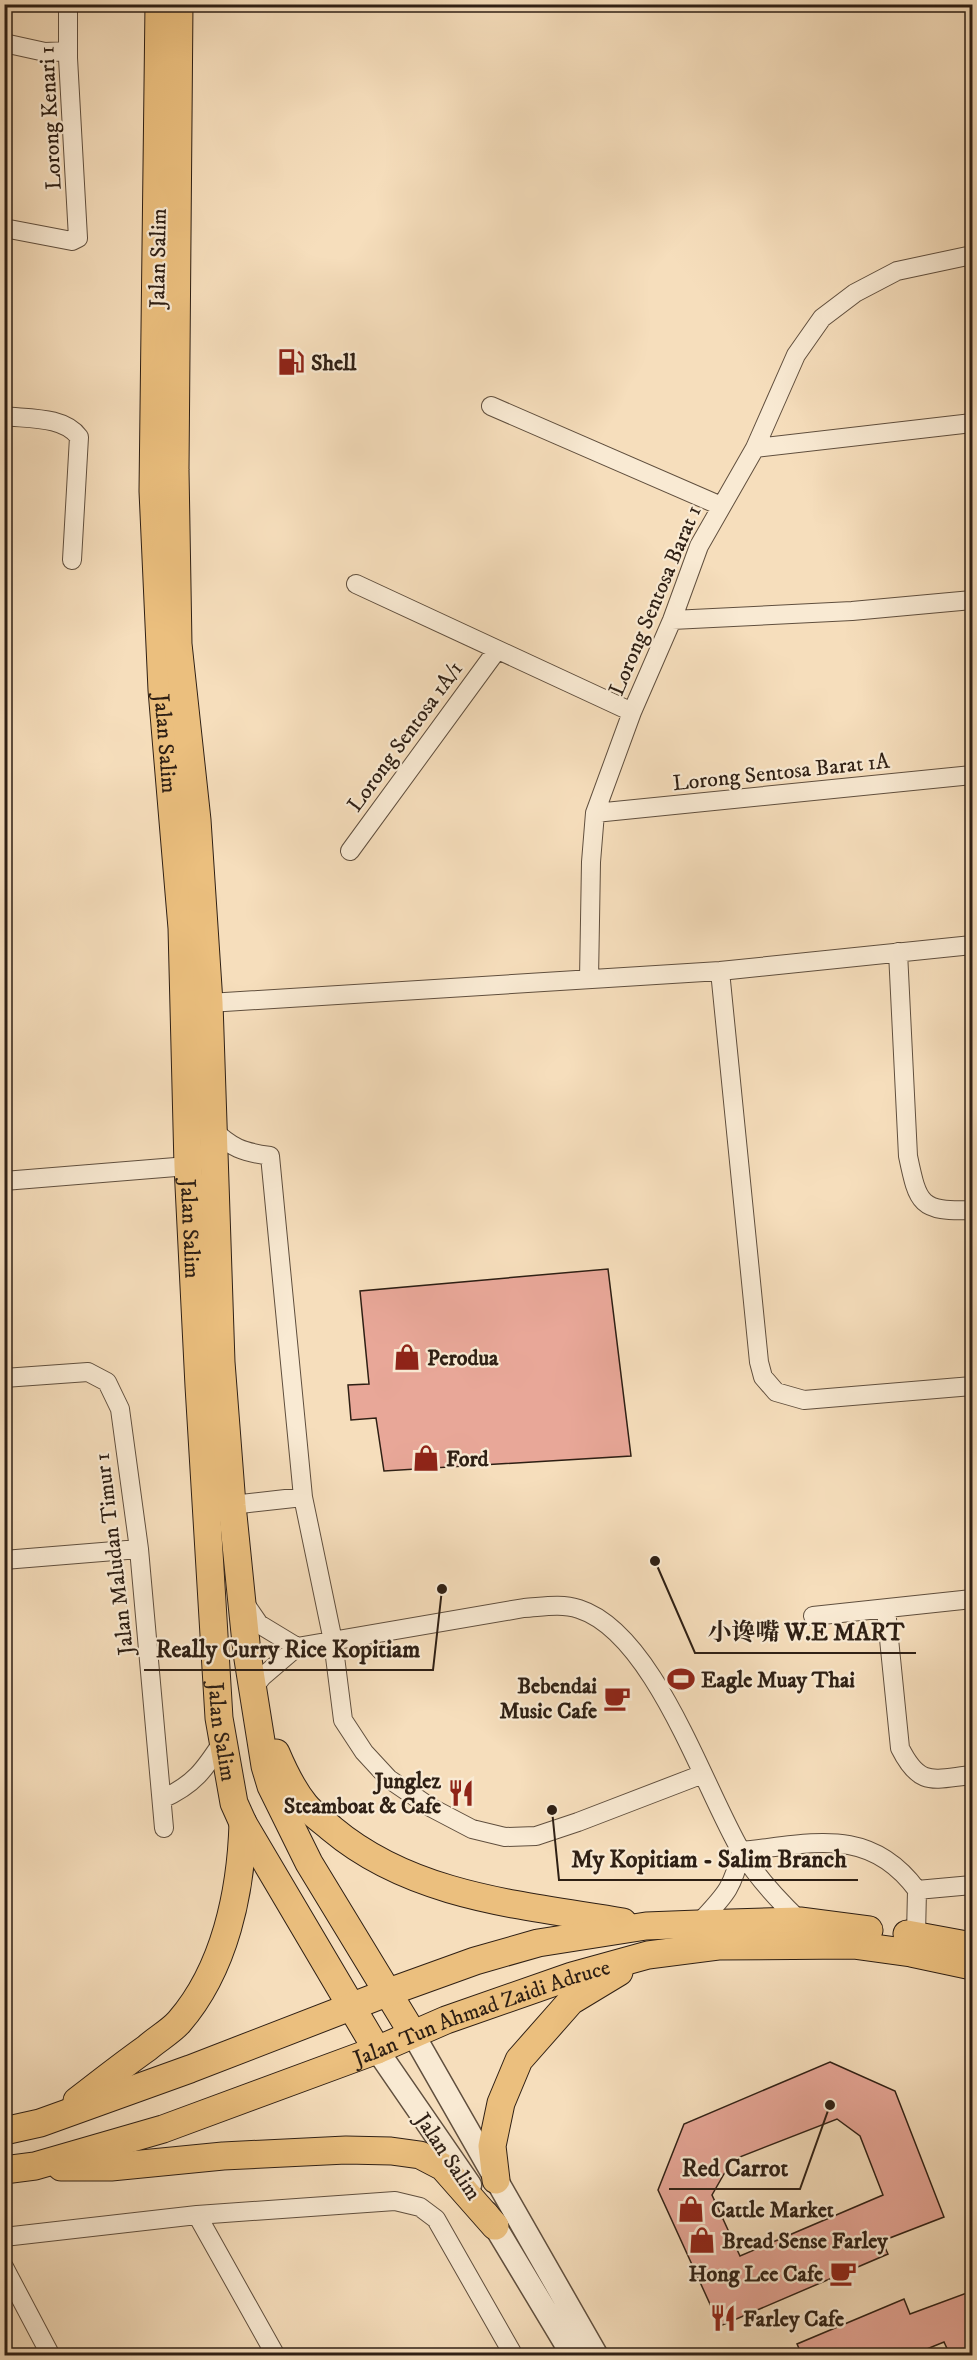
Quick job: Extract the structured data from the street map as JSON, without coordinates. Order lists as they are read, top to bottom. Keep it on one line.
{"streets":{"main road":["Jalan Salim","Jalan Tun Ahmad Zaidi Adruce"],"street":["Lorong Kenari 1","Lorong Sentosa Barat 1","Lorong Sentosa 1A/1","Lorong Sentosa Barat 1A","Jalan Maludan Timur 1"]},"crossings":[["Jalan Salim","Jalan Tun Ahmad Zaidi Adruce"],["Lorong Sentosa Barat 1","Lorong Sentosa Barat 1A"]],"places":{"fuel station":["Shell"],"shop":["Perodua","Ford","Cattle Market","Bread Sense Farley"],"other":["小谗嘴 W.E MART","Really Curry Rice Kopitiam","My Kopitiam - Salim Branch","Red Carrot"],"sports":["Eagle Muay Thai"],"cafe":["Bebendai Music Cafe","Hong Lee Cafe"],"restaurant":["Junglez Steamboat & Cafe","Farley Cafe"]}}
